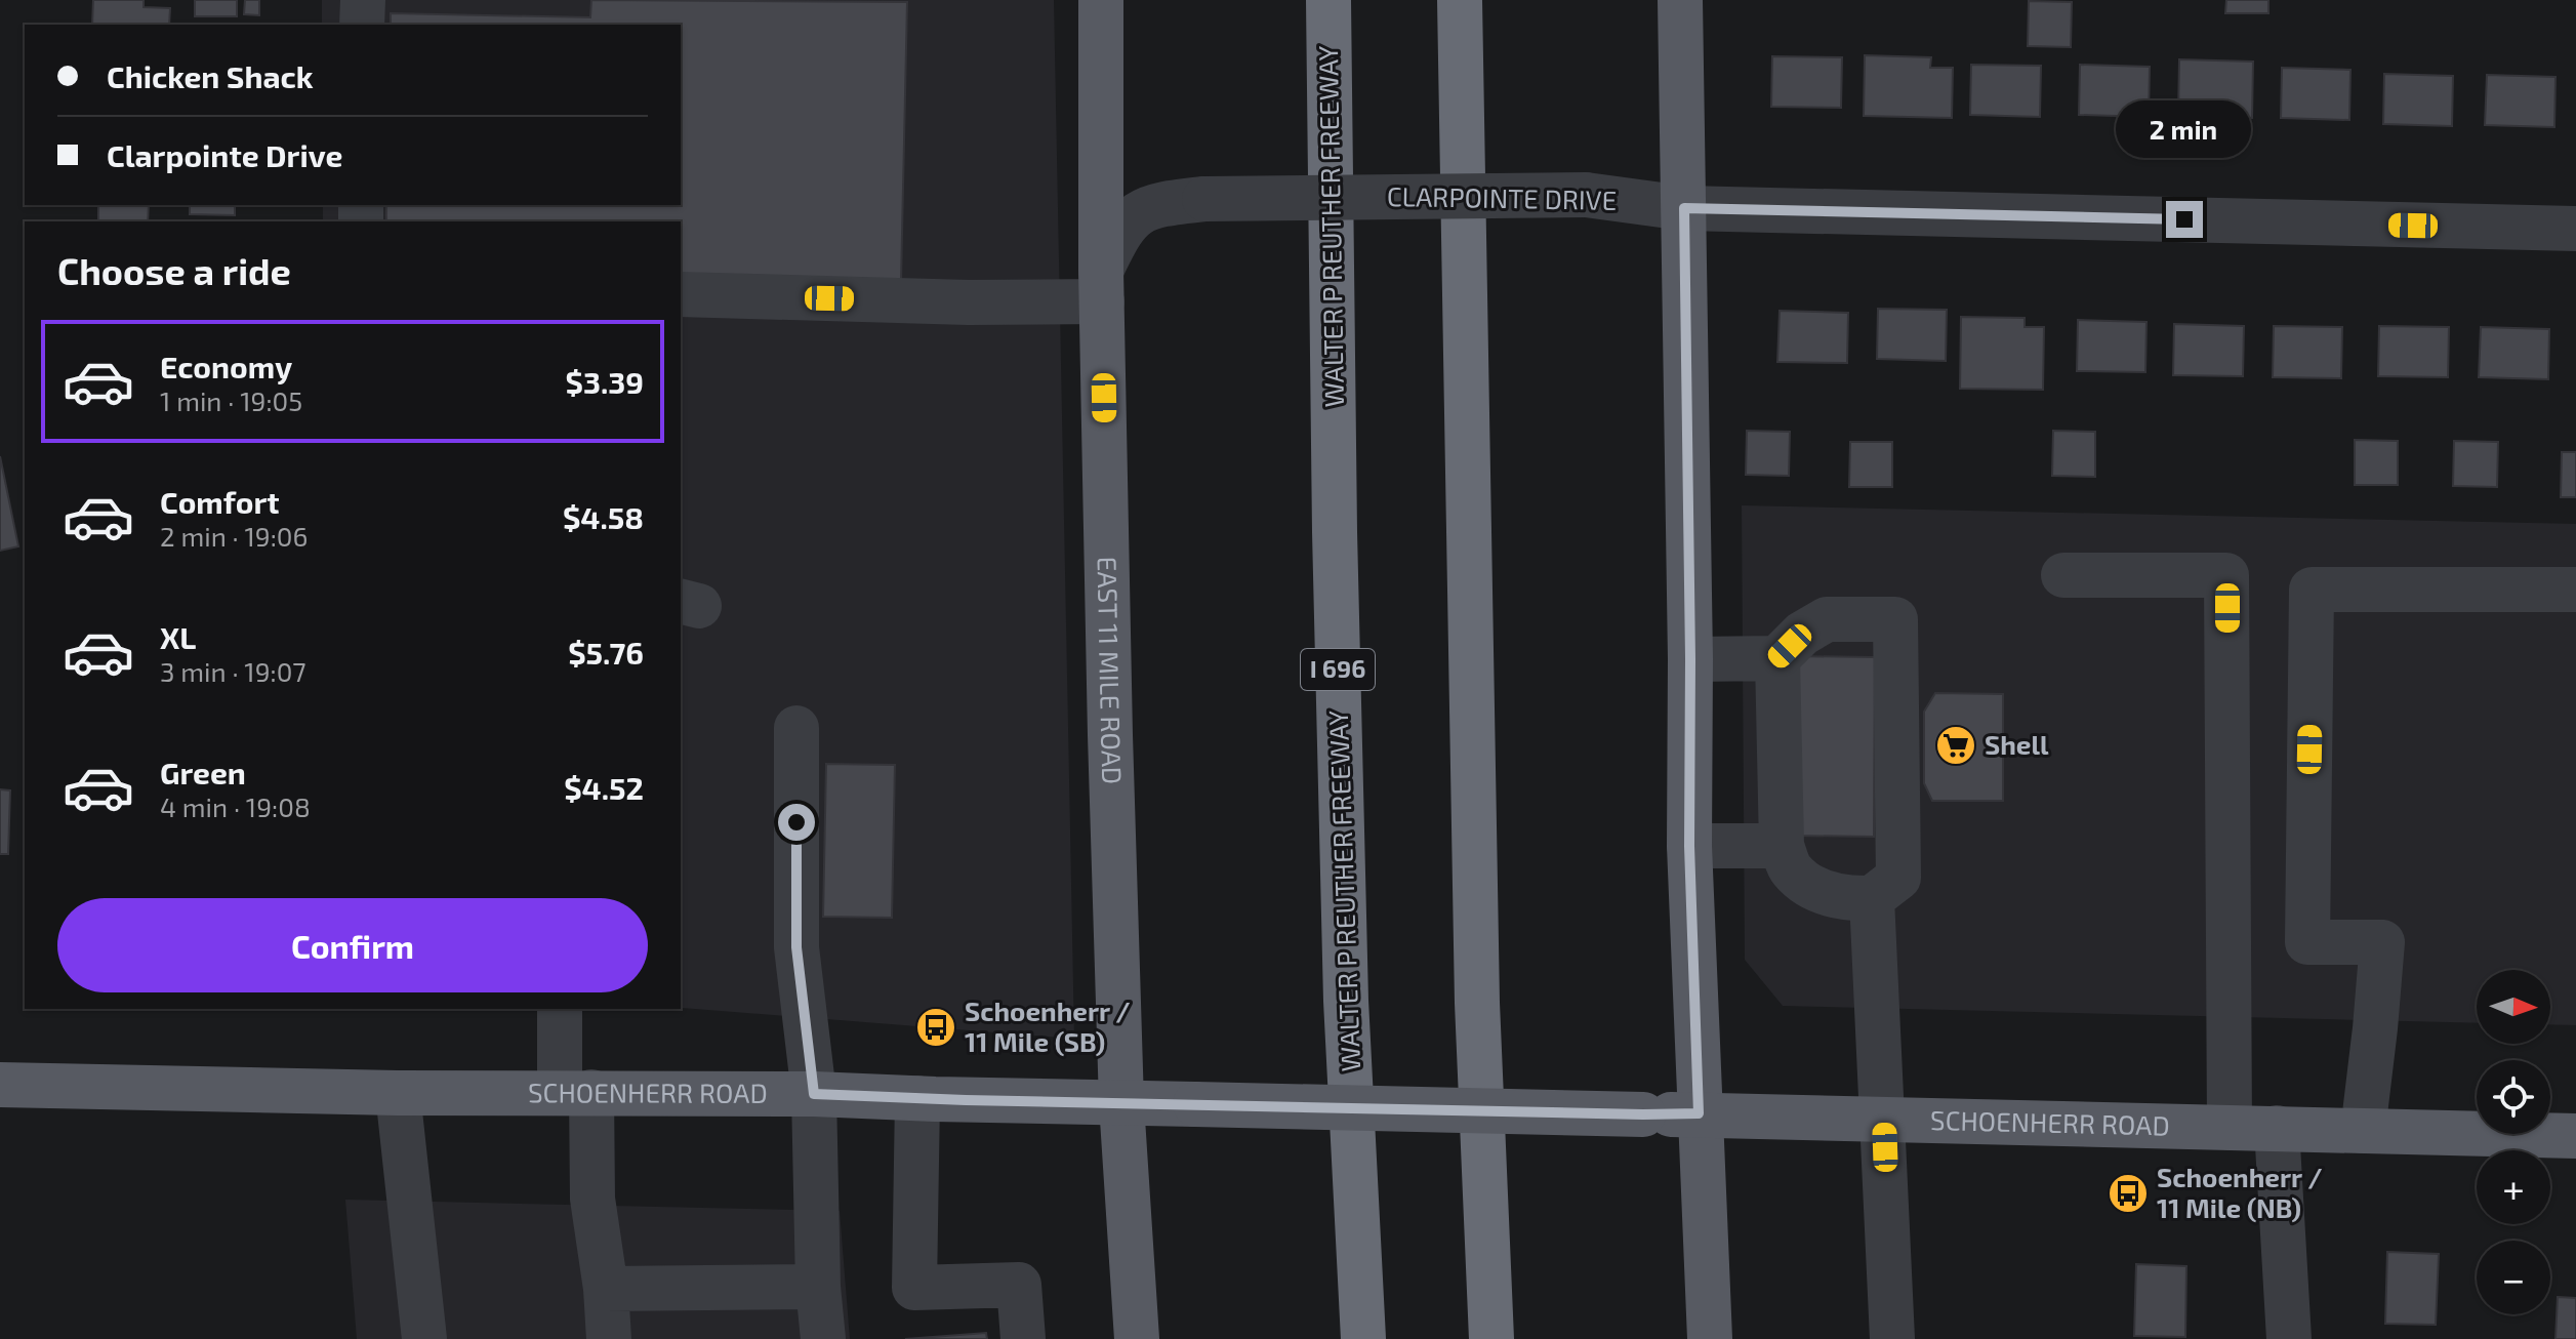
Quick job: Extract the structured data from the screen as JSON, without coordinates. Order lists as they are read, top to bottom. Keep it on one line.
{"streets":{"highway":["WALTER P REUTHER FREEWAY","I 696"],"main road":["EAST 11 MILE ROAD","SCHOENHERR ROAD"],"street":["CLARPOINTE DRIVE"]},"crossings":[["CLARPOINTE DRIVE","EAST 11 MILE ROAD"],["EAST 11 MILE ROAD","SCHOENHERR ROAD"]],"places":{"supermarket":["Shell"],"bus stop":["Schoenherr / 11 Mile (SB)","Schoenherr / 11 Mile (NB)"]},"north":"right","page":{"banner":["Chicken Shack","Clarpointe Drive"],"bubble":"2 min","heading":"Choose a ride","list":[{"name":"Economy","note":"1 min · 19:05","value":"$3.39"},{"name":"Comfort","note":"2 min · 19:06","value":"$4.58"},{"name":"XL","note":"3 min · 19:07","value":"$5.76"},{"name":"Green","note":"4 min · 19:08","value":"$4.52"}],"buttons":"Confirm","map_buttons":["+","−"]}}
